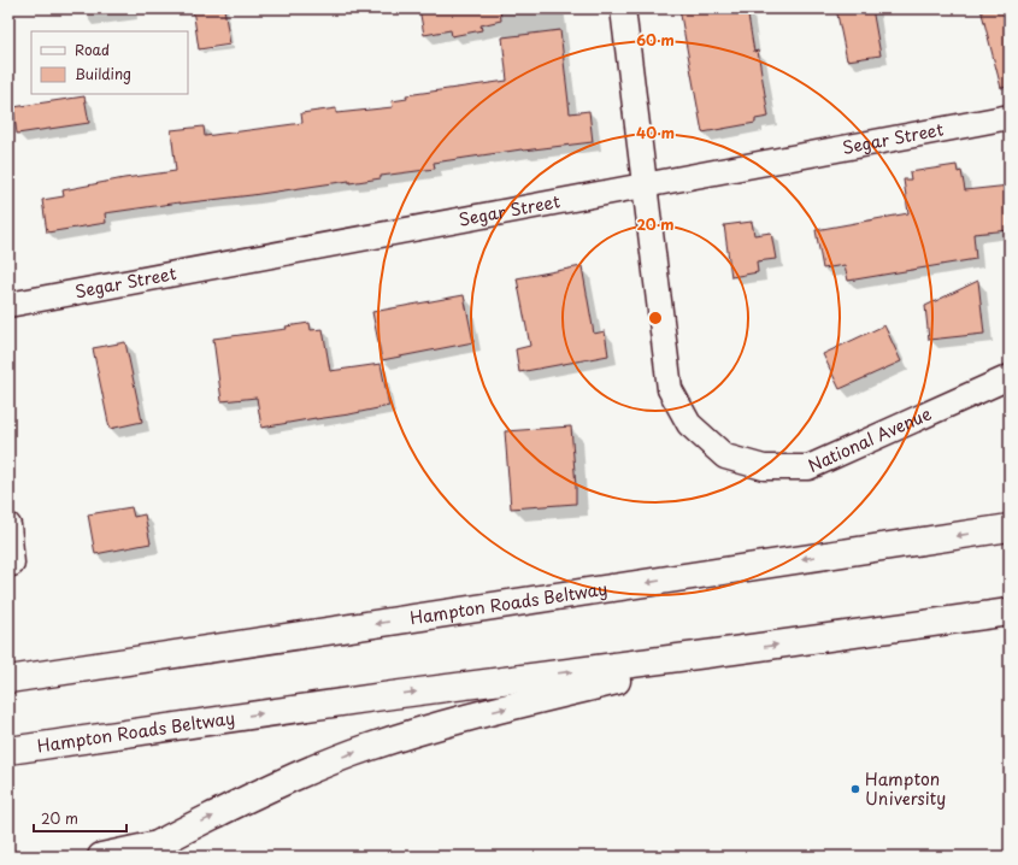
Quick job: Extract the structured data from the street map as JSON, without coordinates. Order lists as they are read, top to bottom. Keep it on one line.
{"streets":{"highway":["Hampton Roads Beltway"],"street":["Segar Street","National Avenue"]},"crossings":[["Segar Street","National Avenue"]],"places":["Hampton University"],"legend":["Road","Building"],"scale_bar":"20 m","rings":["60 m","40 m","20 m"]}
